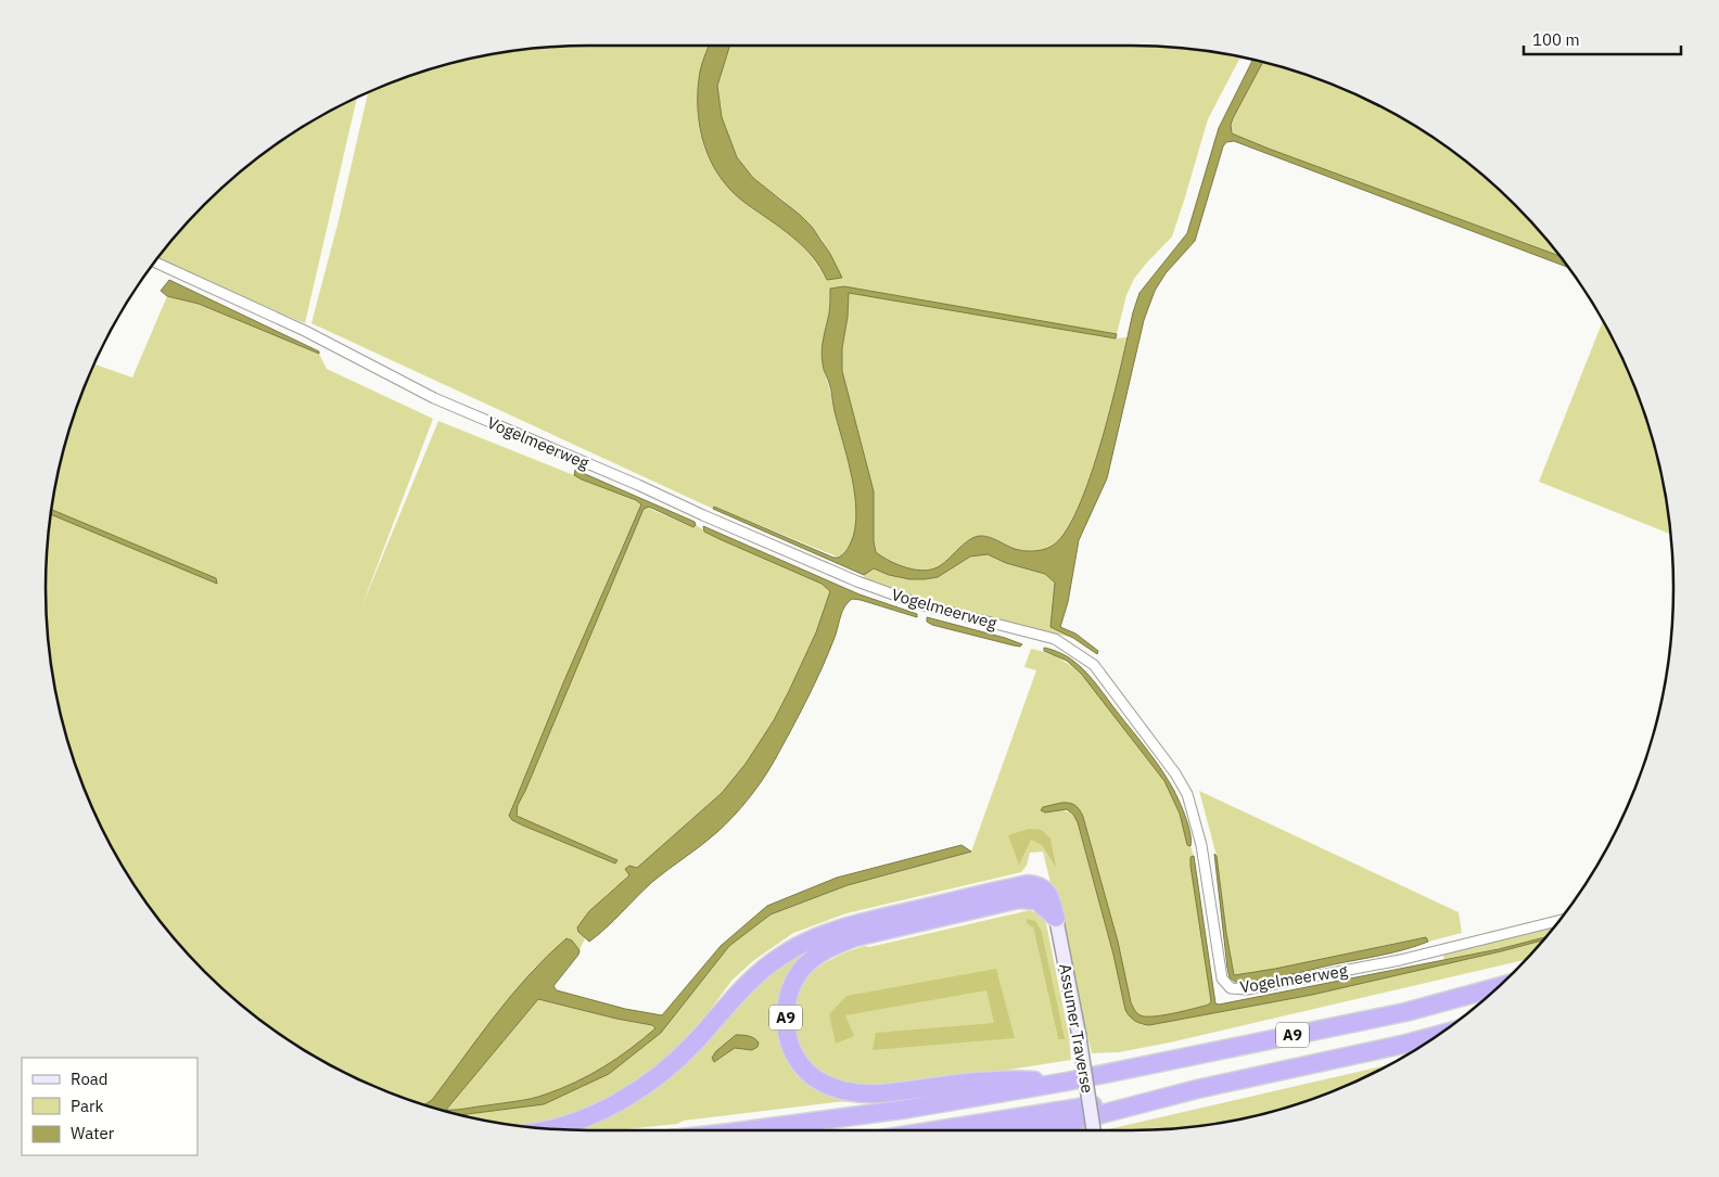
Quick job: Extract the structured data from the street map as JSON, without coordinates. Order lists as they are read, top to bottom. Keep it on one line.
{"streets":{"highway":["A9"],"main road":["Assumer Traverse"],"street":["Vogelmeerweg"]},"crossings":[["A9","Assumer Traverse"]],"legend":["Road","Park","Water"],"scale_bar":"100 m"}
